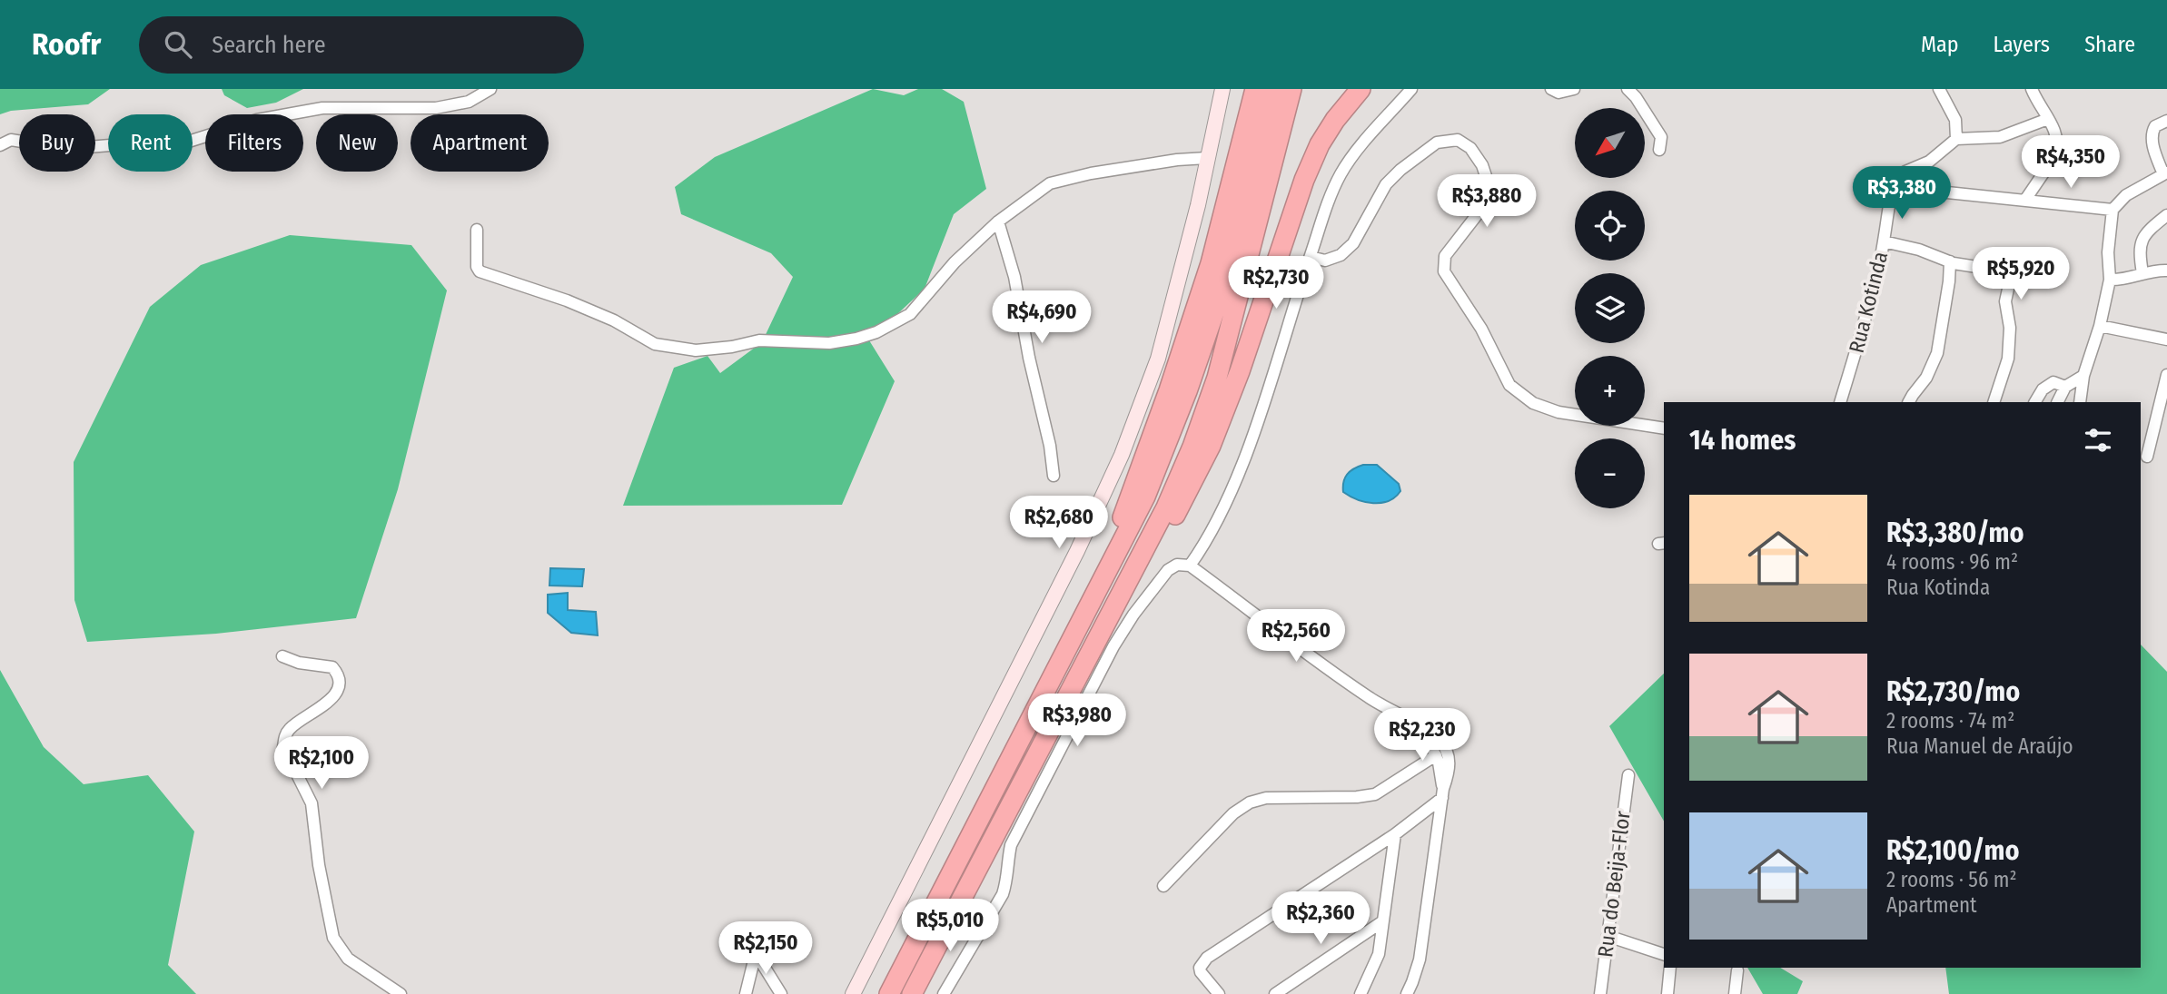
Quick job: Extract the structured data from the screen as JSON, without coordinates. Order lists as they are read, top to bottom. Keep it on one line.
{"streets":{"street":["Rua Kotinda","Rua do Beija-Flor"]},"north":"bottom left","page":{"header":"Roofr","search":"Search here","nav":["Map","Layers","Share"],"map_buttons":["+","−"],"chip":["Buy","Rent","Filters","New","Apartment"],"price":["R$4,350","R$3,380","R$3,880","R$5,920","R$2,730","R$4,690","R$2,680","R$2,560","R$3,980","R$2,230","R$2,100","R$2,360","R$5,010","R$2,150"],"heading":"14 homes","list":[{"name":"R$3,380/mo","note":"4 rooms · 96 m² · Rua Kotinda"},{"name":"R$2,730/mo","note":"2 rooms · 74 m² · Rua Manuel de Araújo"},{"name":"R$2,100/mo","note":"2 rooms · 56 m² · Apartment"}]}}
